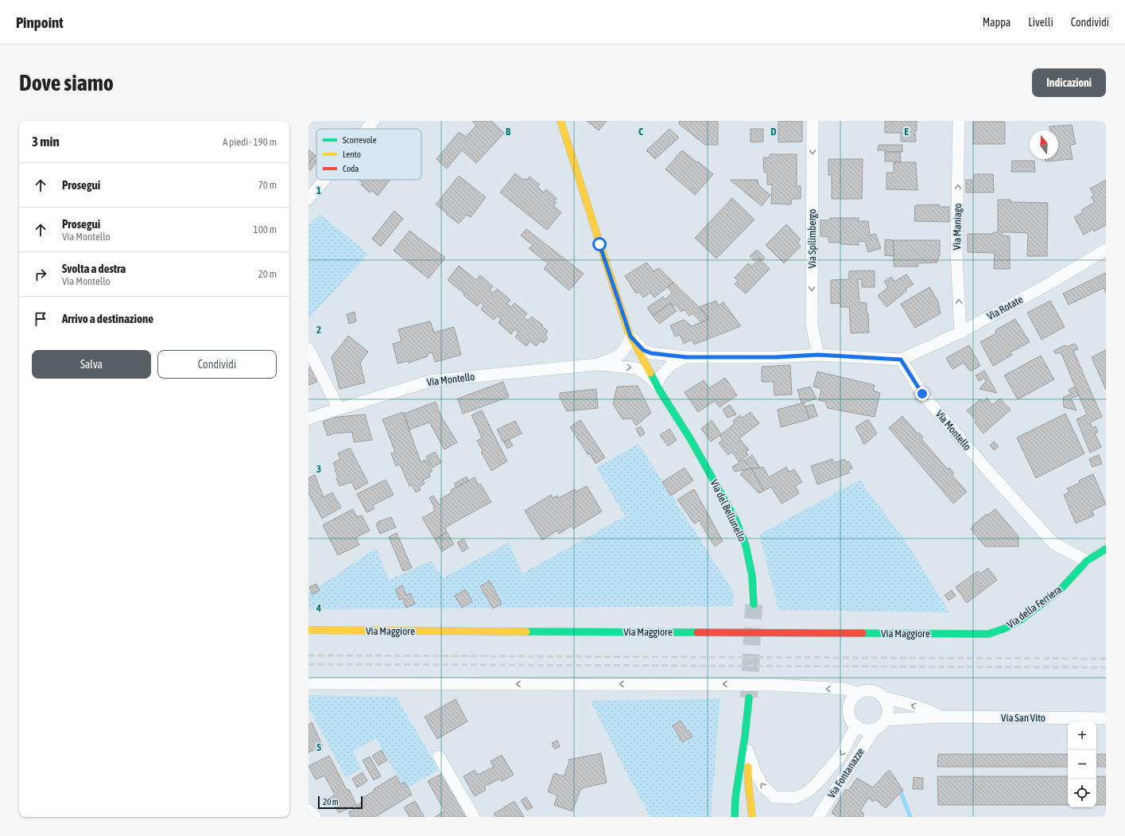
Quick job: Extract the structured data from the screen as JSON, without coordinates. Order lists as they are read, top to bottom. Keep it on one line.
{"streets":{"street":["Via Maniago","Via Spilimbergo","Via Rotate","Via Montello","Via del Bellunello","Via della Ferriera","Via Maggiore","Via San Vito","Via Fontanazze"]},"crossings":[["Via Maniago","Via Rotate"],["Via Rotate","Via Montello"],["Via Montello","Via della Ferriera"],["Via della Ferriera","Via Maggiore"],["Via San Vito","Via Fontanazze"]],"one_way":["Via Maniago","Via Spilimbergo"],"legend":["Scorrevole","Lento","Coda"],"scale_bar":"20 m","north":"top","page":{"header":"Pinpoint","nav":["Mappa","Livelli","Condividi"],"buttons":["Indicazioni",["Salva","Condividi"]],"title":"Dove siamo","heading":["3 min","A piedi · 190 m"],"list":[["Prosegui","70 m"],["Prosegui","Via Montello","100 m"],["Svolta a destra","Via Montello","20 m"],"Arrivo a destinazione"],"map_buttons":["+","−"],"scale":"20 m"},"grid":{"columns":["B","C","D","E"],"rows":["1","2","3","4","5"]}}
